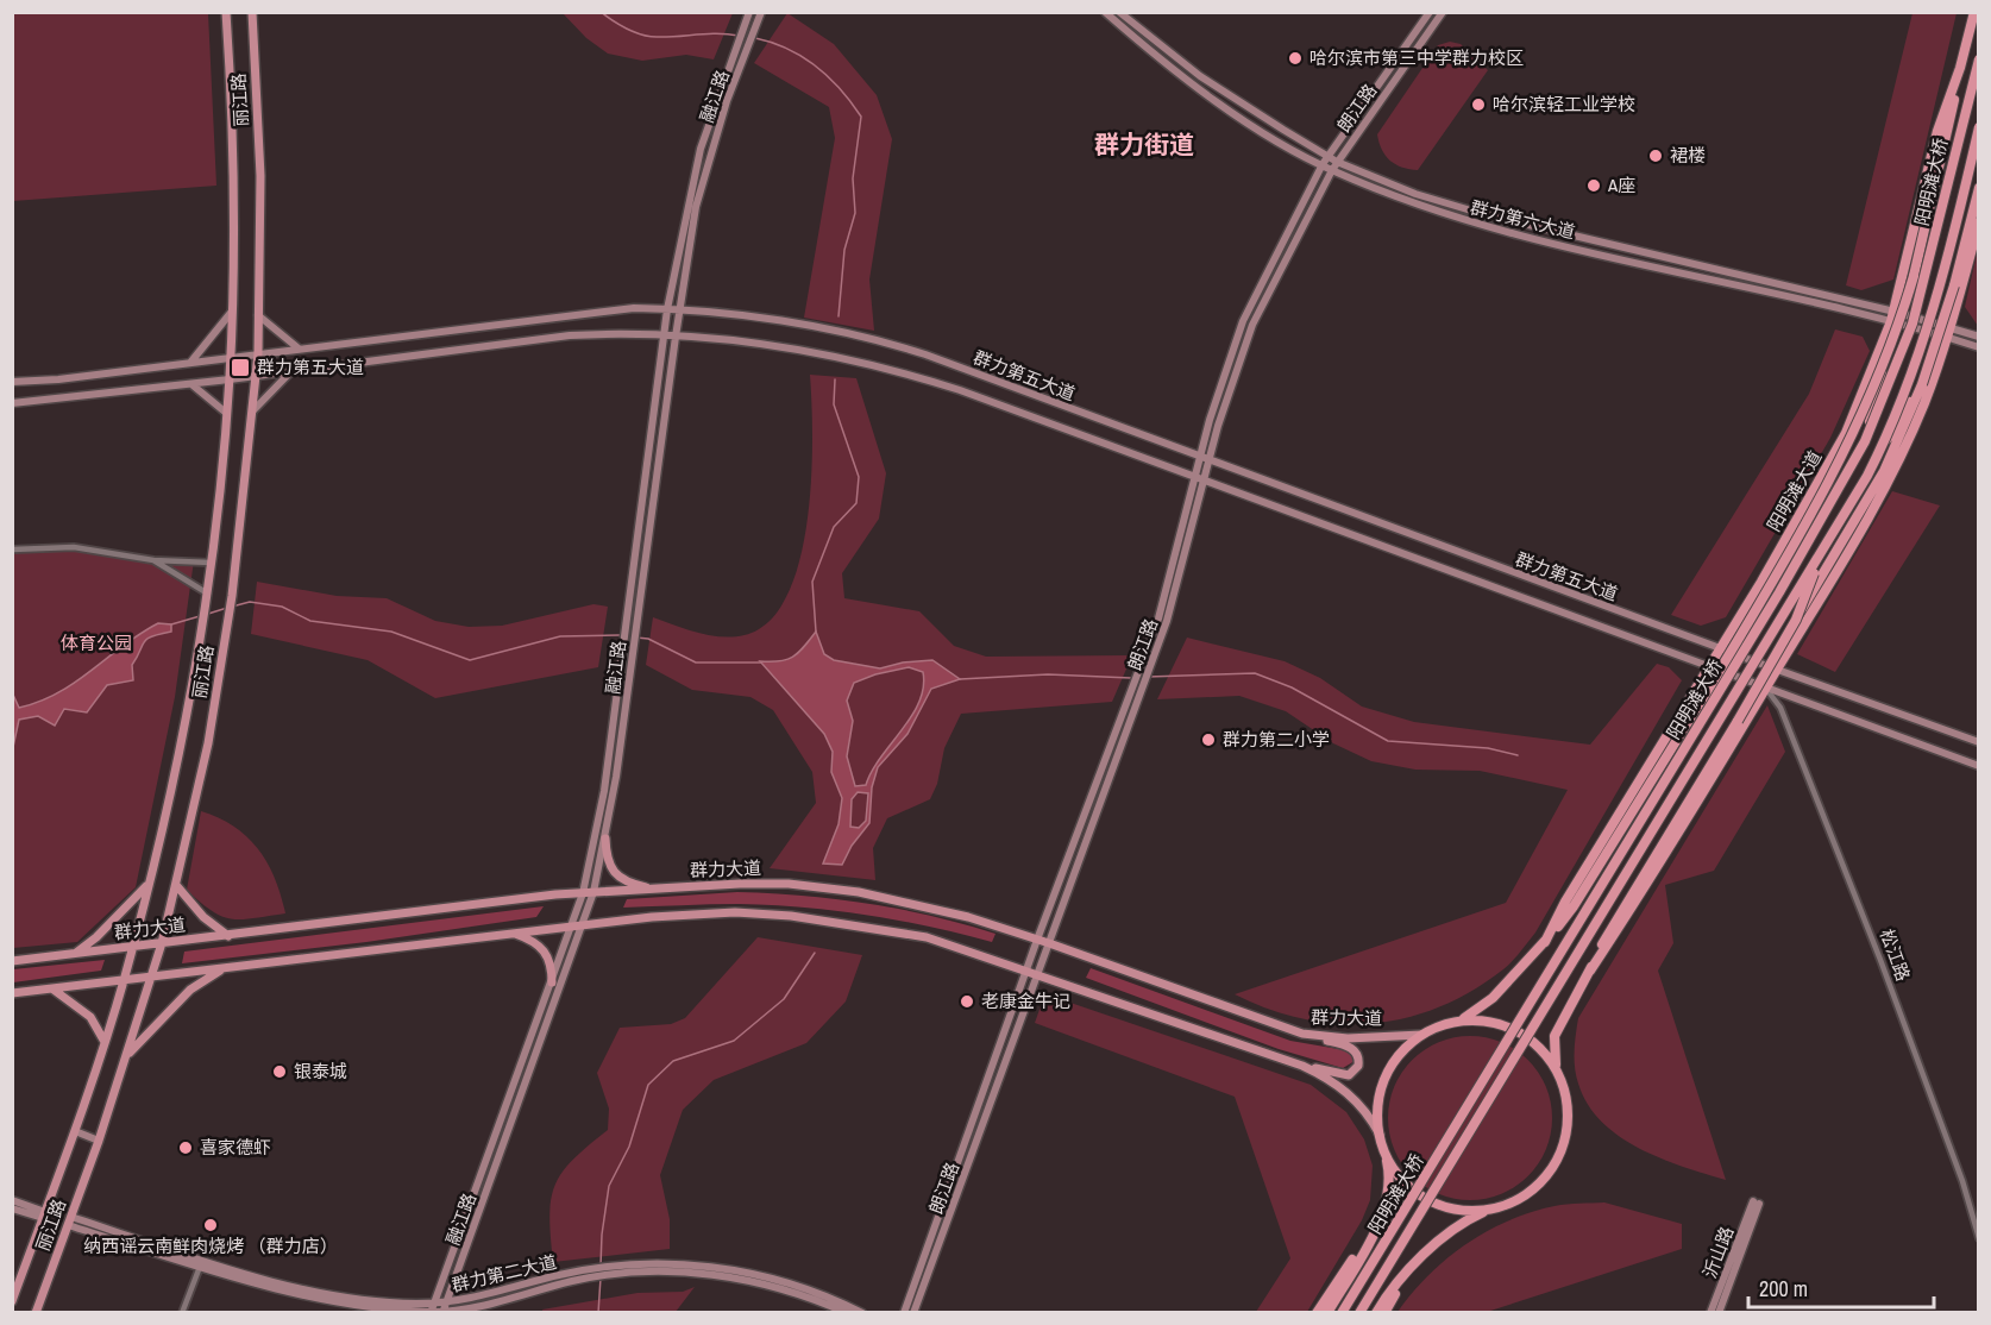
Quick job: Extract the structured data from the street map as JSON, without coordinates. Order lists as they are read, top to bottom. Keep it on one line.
{"streets":{"highway":["阳明滩大桥","阳明滩大道"],"main road":["融江路","丽江路","朗江路","群力第六大道","群力第五大道","群力大道","沂山路","群力第二大道"],"street":["松江路"]},"crossings":[["融江路","群力第五大道"],["融江路","群力大道"],["融江路","群力第二大道"],["丽江路","群力第五大道"],["丽江路","群力大道"],["丽江路","群力第二大道"],["朗江路","群力第六大道"],["朗江路","群力第五大道"],["朗江路","群力大道"],["群力第六大道","阳明滩大道"],["群力第五大道","阳明滩大道"],["群力第五大道","松江路"]],"districts":["群力街道"],"parks":["体育公园"],"places":{"other":["哈尔滨市第三中学群力校区","哈尔滨轻工业学校","裙楼","A座","群力第二小学","老康金牛记","银泰城","喜家德虾","纳西谣云南鲜肉烧烤 （群力店）"],"transit":["群力第五大道"]},"scale_bar":"200 m"}
